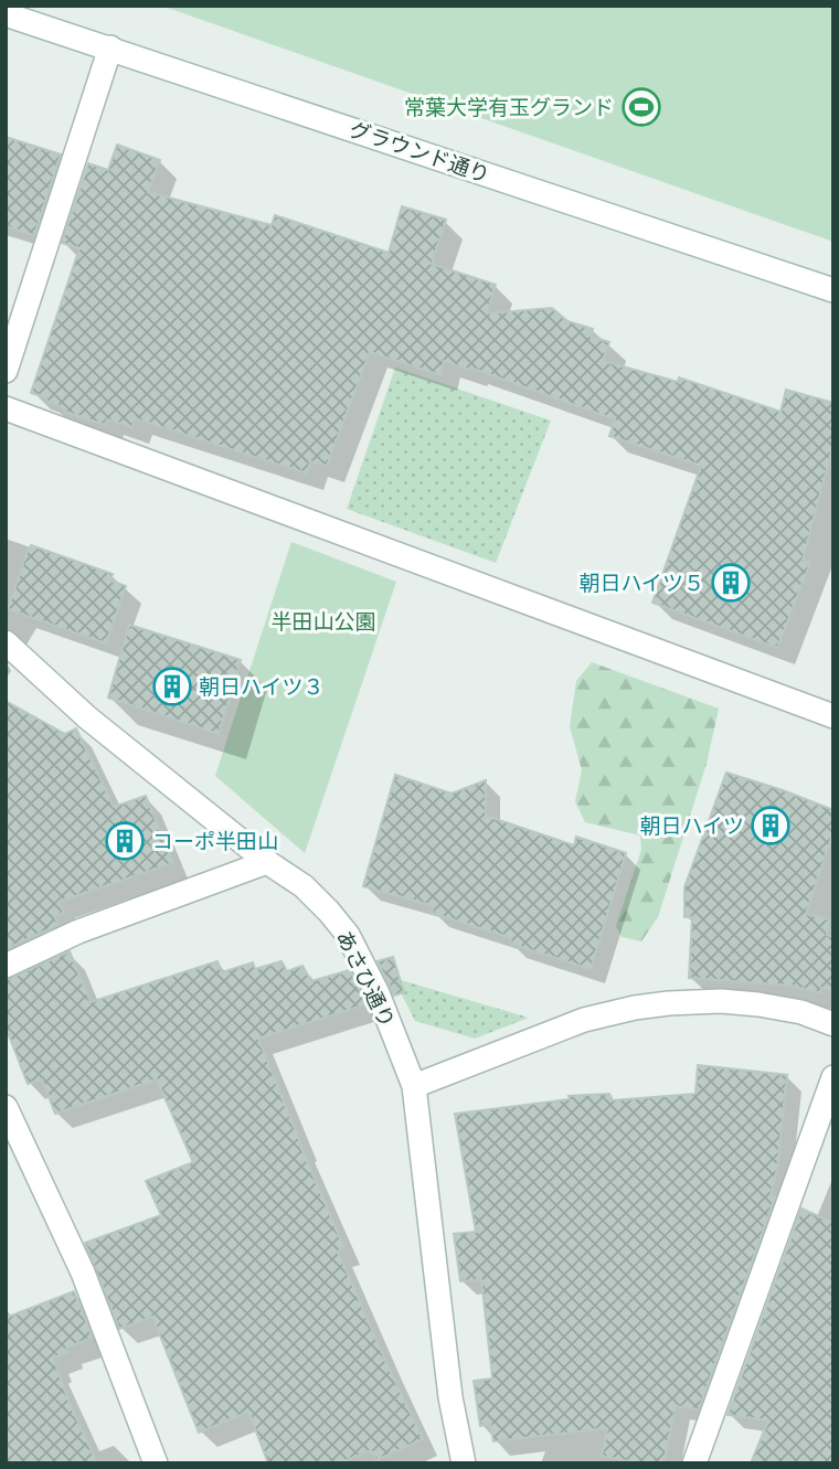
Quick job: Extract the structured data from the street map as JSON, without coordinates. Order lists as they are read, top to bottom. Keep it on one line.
{"streets":{"street":["グラウンド通り","あさひ通り"]},"parks":["半田山公園"],"places":{"sports":["常葉大学有玉グランド"],"building":["朝日ハイツ５","朝日ハイツ３","朝日ハイツ","コーポ半田山"]}}
